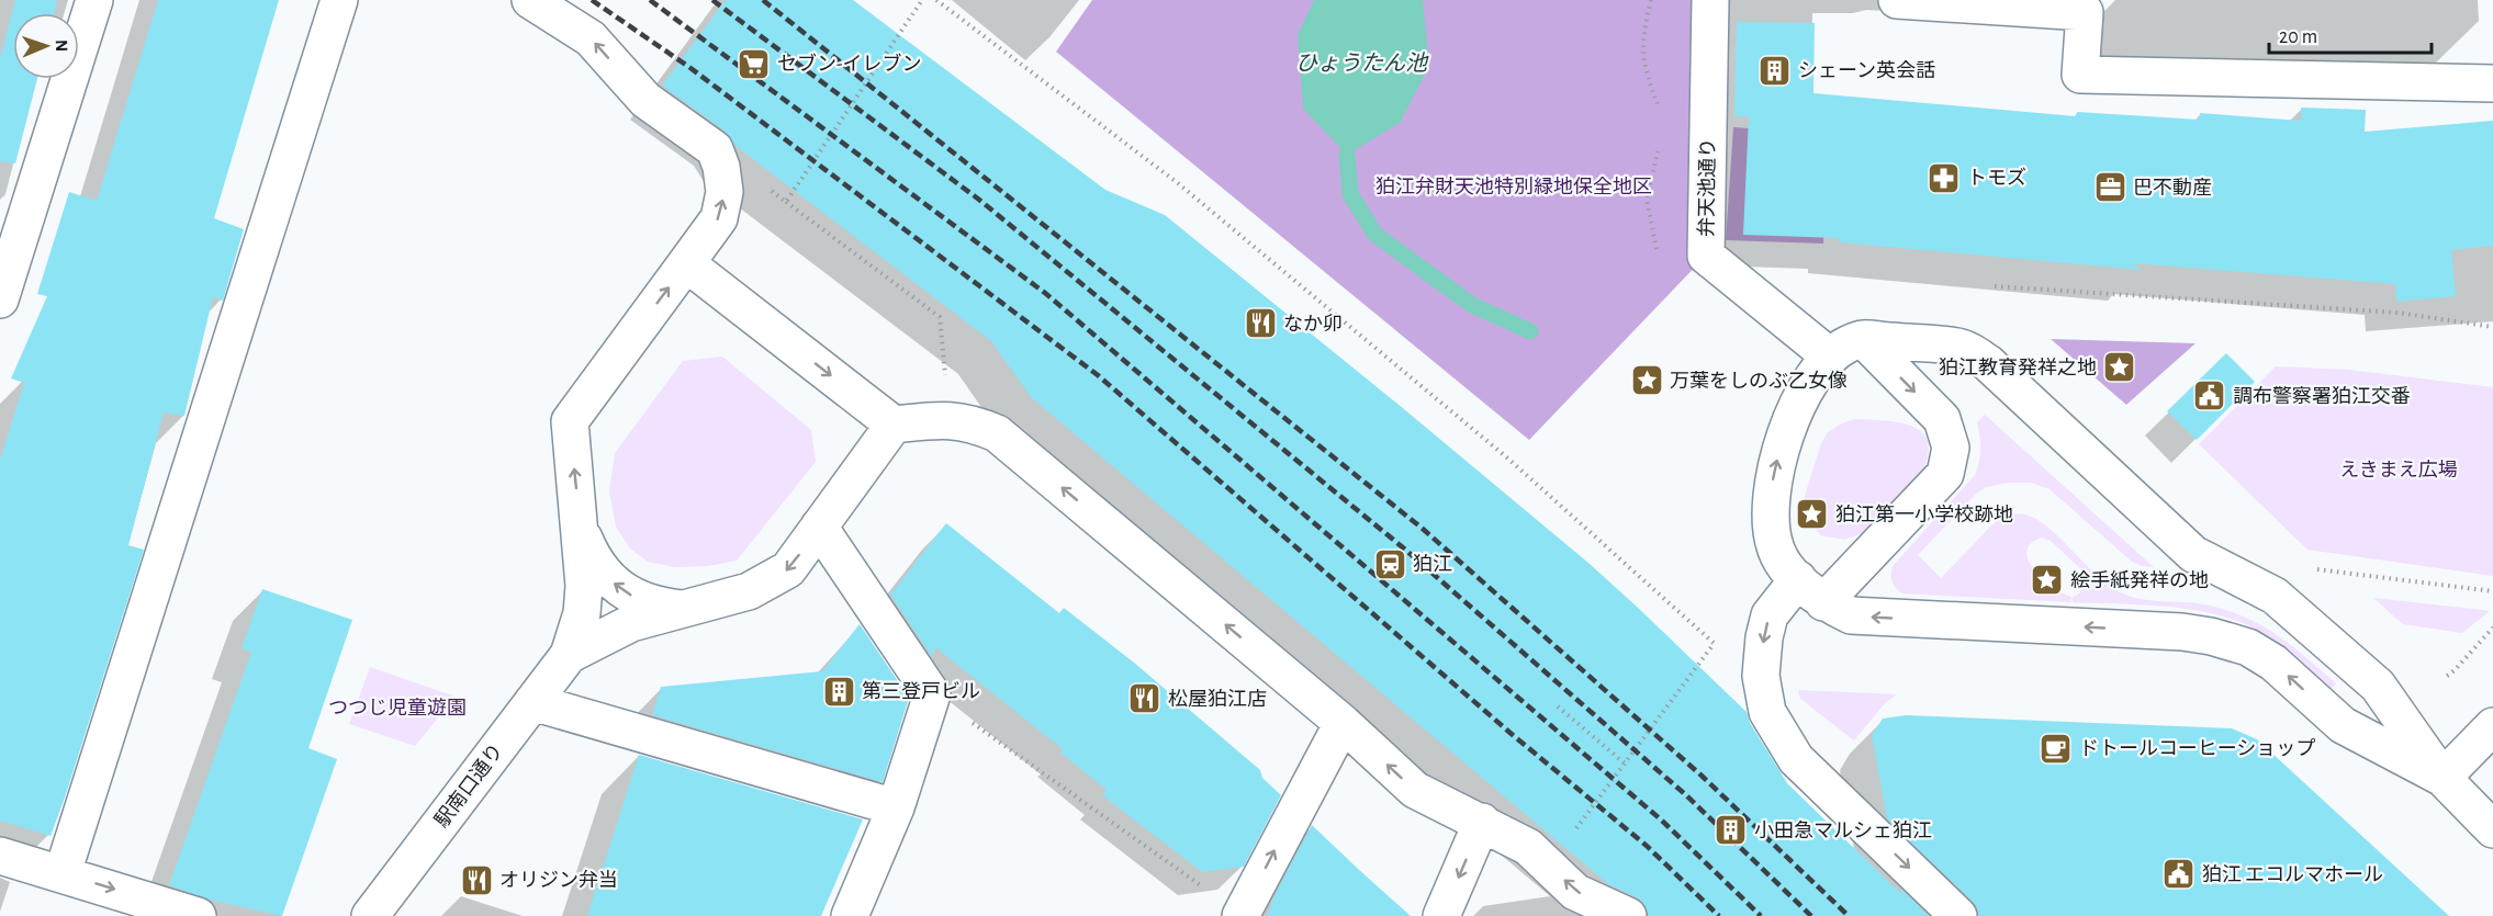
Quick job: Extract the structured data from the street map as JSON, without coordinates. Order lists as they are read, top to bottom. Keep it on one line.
{"streets":{"street":["弁天池通り","駅南口通り"]},"water":["ひょうたん池"],"parks":["狛江弁財天池特別緑地保全地区","えきまえ広場","つつじ児童遊園"],"places":{"supermarket":["セブン-イレブン"],"building":["シェーン英会話","第三登戸ビル","小田急マルシェ狛江"],"pharmacy":["トモズ"],"office":["巴不動産"],"restaurant":["なか卯","松屋狛江店","オリジン弁当"],"place":["狛江教育発祥之地","万葉をしのぶ乙女像","狛江第一小学校跡地","絵手紙発祥の地"],"public building":["調布警察署狛江交番","狛江 エコルマホール"],"station":["狛江"],"cafe":["ドトールコーヒーショップ"]},"scale_bar":"20 m","north":"right"}
